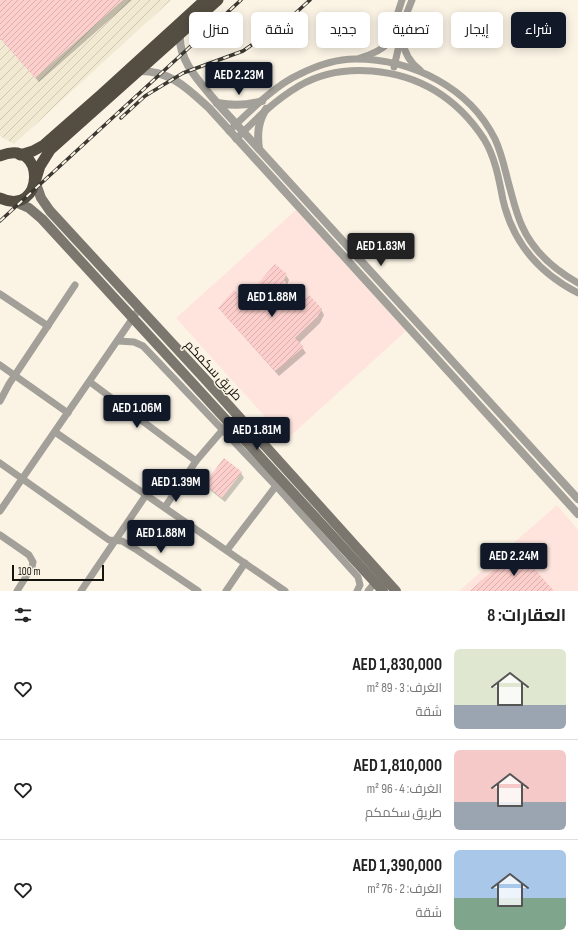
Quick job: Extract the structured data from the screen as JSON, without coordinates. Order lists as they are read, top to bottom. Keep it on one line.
{"streets":{"main road":["طريق سكمكم"]},"scale_bar":"100 m","page":{"chip":["شراء","إيجار","تصفية","جديد","شقة","منزل"],"price":["AED 2.23M","AED 1.83M","AED 1.88M","AED 1.06M","AED 1.81M","AED 1.39M","AED 1.88M","AED 2.24M"],"scale":"100 m","heading":"العقارات: 8","list":[{"name":"AED 1,830,000","note":"الغرف: 3 · 89 m² · شقة"},{"name":"AED 1,810,000","note":"الغرف: 4 · 96 m² · طريق سكمكم"},{"name":"AED 1,390,000","note":"الغرف: 2 · 76 m² · شقة"}]}}
